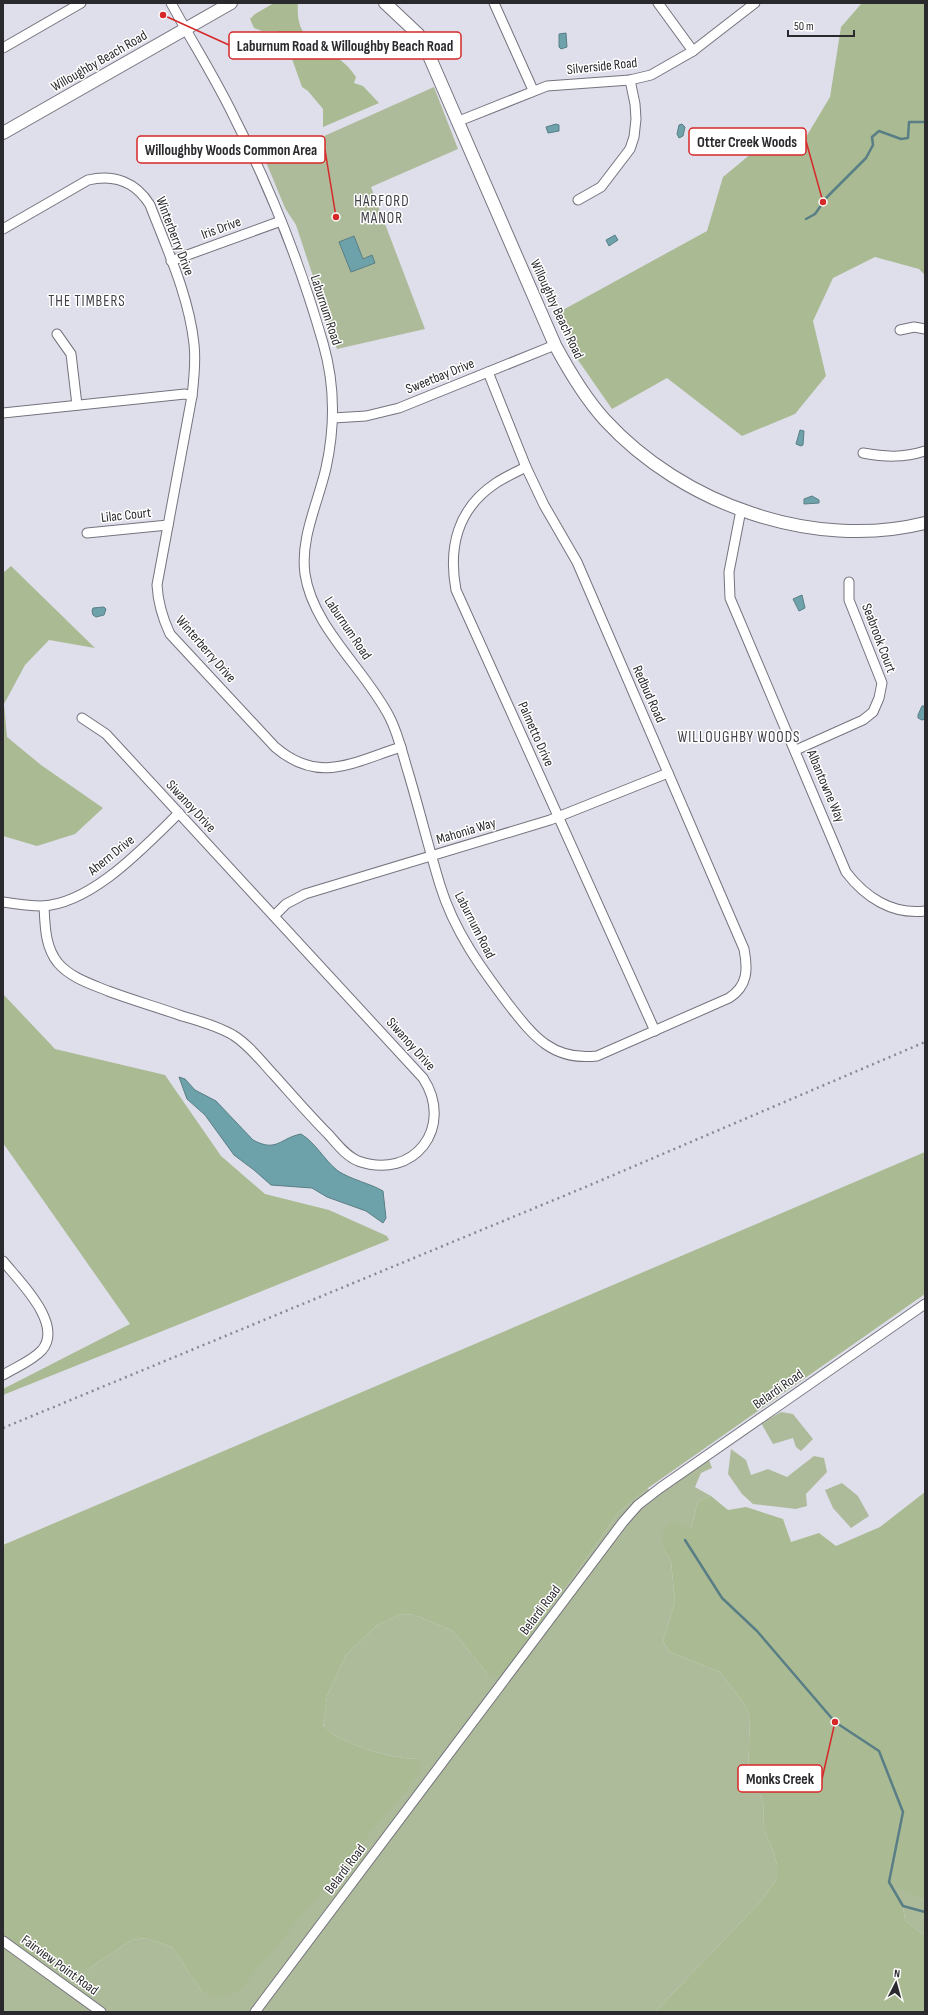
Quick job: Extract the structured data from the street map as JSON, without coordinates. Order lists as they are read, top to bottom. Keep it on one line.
{"streets":{"street":["Willoughby Beach Road","Silverside Road","Iris Drive","Winterberry Drive","Laburnum Road","Sweetbay Drive","Lilac Court","Seabrook Court","Redbud Road","Palmetto Drive","Albantowne Way","Siwanoy Drive","Mahonia Way","Ahern Drive","Belardi Road","Fairview Point Road"]},"crossings":[["Willoughby Beach Road","Silverside Road"],["Willoughby Beach Road","Laburnum Road"],["Willoughby Beach Road","Sweetbay Drive"],["Willoughby Beach Road","Albantowne Way"],["Iris Drive","Winterberry Drive"],["Iris Drive","Laburnum Road"],["Winterberry Drive","Laburnum Road"],["Winterberry Drive","Lilac Court"],["Laburnum Road","Sweetbay Drive"],["Laburnum Road","Redbud Road"],["Laburnum Road","Palmetto Drive"],["Laburnum Road","Mahonia Way"],["Sweetbay Drive","Redbud Road"],["Seabrook Court","Albantowne Way"],["Redbud Road","Palmetto Drive"],["Redbud Road","Mahonia Way"],["Palmetto Drive","Mahonia Way"],["Siwanoy Drive","Mahonia Way"],["Siwanoy Drive","Ahern Drive"]],"districts":["HARFORD MANOR","THE TIMBERS","WILLOUGHBY WOODS"],"places":["Laburnum Road & Willoughby Beach Road","Otter Creek Woods","Willoughby Woods Common Area","Monks Creek"],"scale_bar":"50 m","north":"top"}
